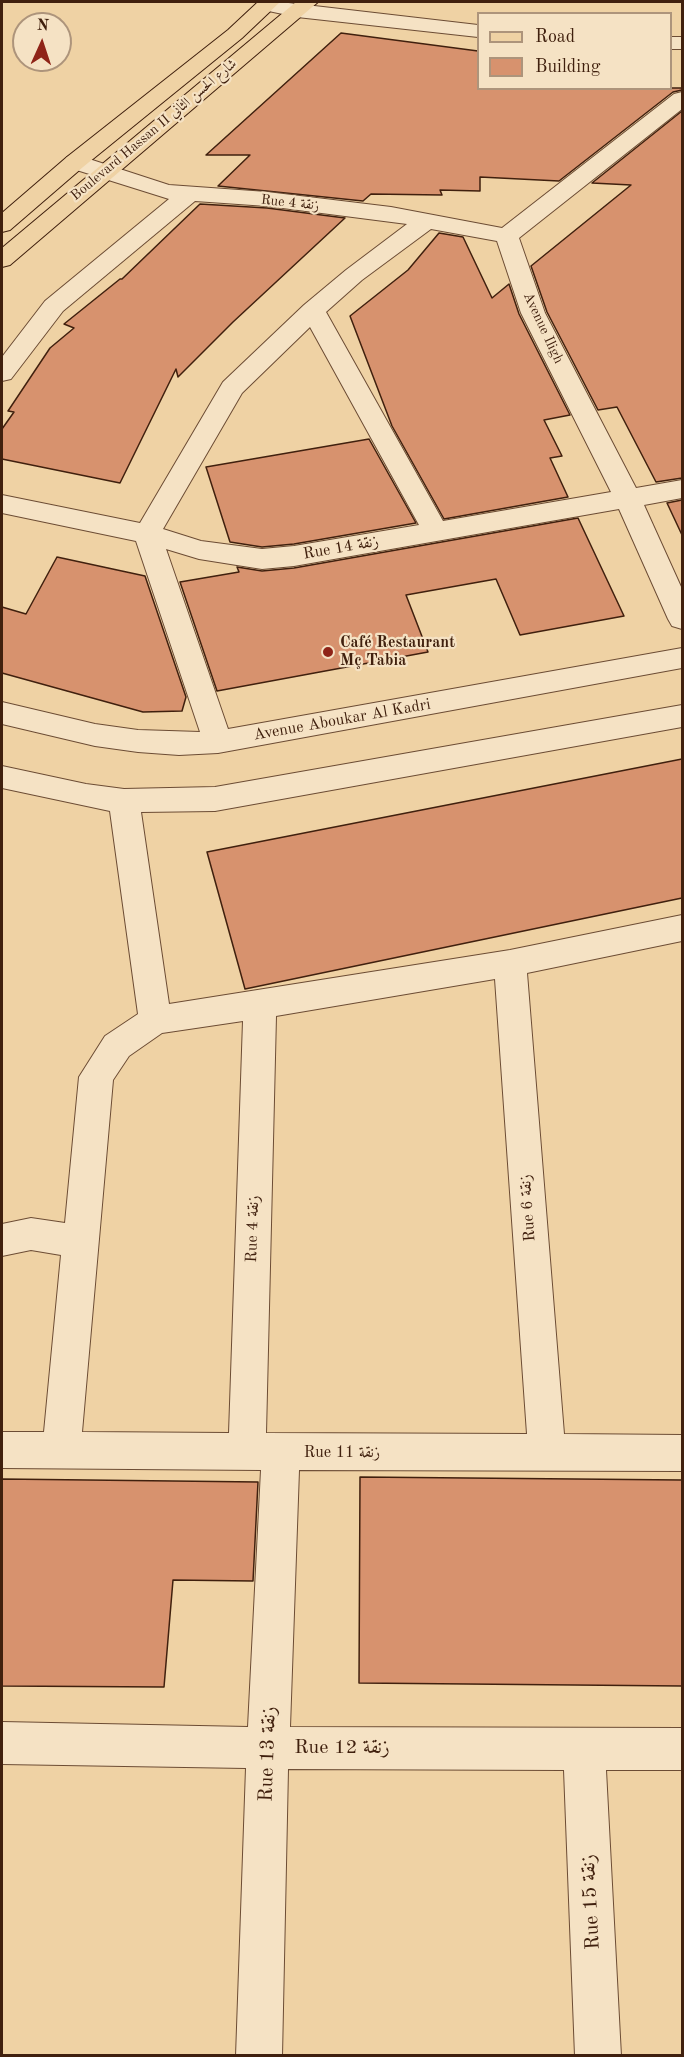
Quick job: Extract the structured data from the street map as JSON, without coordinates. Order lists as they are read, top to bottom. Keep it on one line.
{"streets":{"main road":["Boulevard Hassan II شارع الحسن الثاني"],"street":["Rue 4 زنقة","Avenue Iligh","Rue 14 زنقة","Avenue Aboukar Al Kadri","Rue 6 زنقة","Rue 11 زنقة","Rue 12 زنقة","Rue 13 زنقة","Rue 15 زنقة"]},"crossings":[["Boulevard Hassan II شارع الحسن الثاني","Rue 4 زنقة"],["Rue 4 زنقة","Avenue Iligh"],["Rue 4 زنقة","Rue 11 زنقة"],["Rue 4 زنقة","Rue 13 زنقة"],["Avenue Iligh","Rue 14 زنقة"],["Rue 6 زنقة","Rue 11 زنقة"],["Rue 11 زنقة","Rue 13 زنقة"],["Rue 12 زنقة","Rue 13 زنقة"],["Rue 12 زنقة","Rue 15 زنقة"]],"places":["Café Restaurant Mç Tabia"],"legend":["Road","Building"],"north":"top"}
